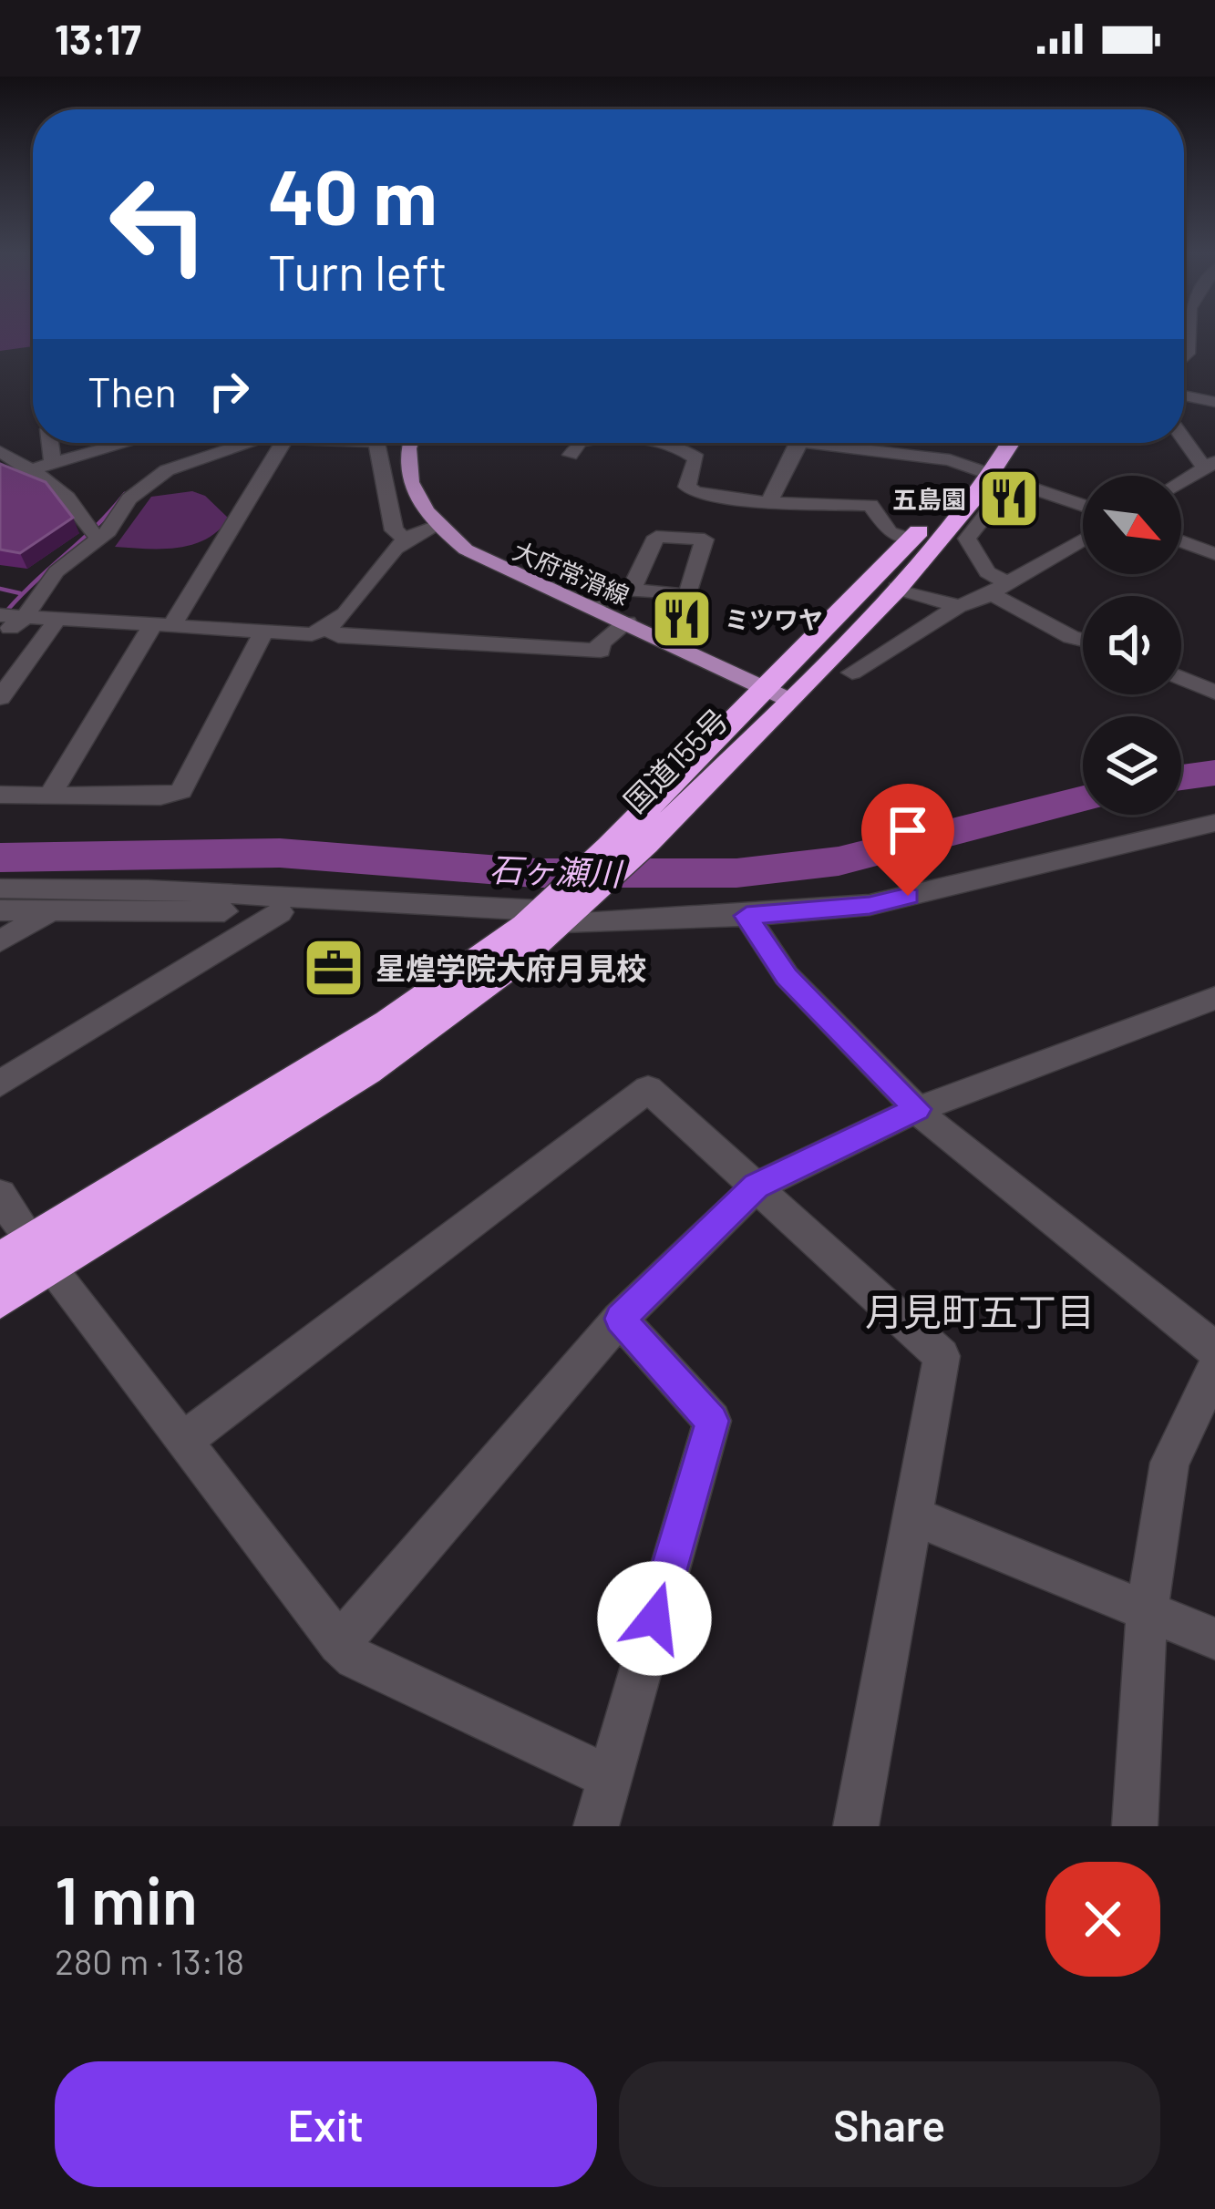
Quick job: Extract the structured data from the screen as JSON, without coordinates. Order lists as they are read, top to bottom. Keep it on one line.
{"streets":{"highway":["国道155号"],"main road":["大府常滑線"]},"crossings":[["大府常滑線","国道155号"]],"districts":["月見町五丁目"],"water":["石ヶ瀬川"],"places":{"restaurant":["五島園","ミツワヤ"],"office":["星煌学院大府月見校"]},"north":"bottom right","page":{"status":"13:17","turn":["40 m","Turn left"],"then":"Then","heading":["1 min","280 m · 13:18"],"buttons":["Exit","Share"]}}
